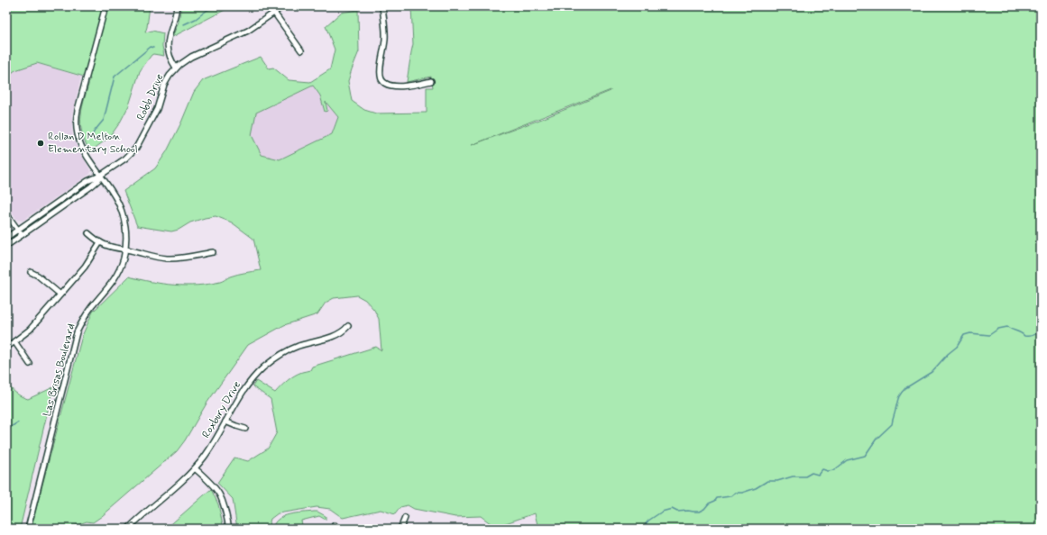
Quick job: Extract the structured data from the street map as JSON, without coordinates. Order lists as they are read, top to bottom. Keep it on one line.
{"streets":{"street":["Robb Drive","Las Brisas Boulevard","Roxbury Drive"]},"crossings":[["Robb Drive","Las Brisas Boulevard"]],"places":["Rollan D Melton Elementary School"]}
